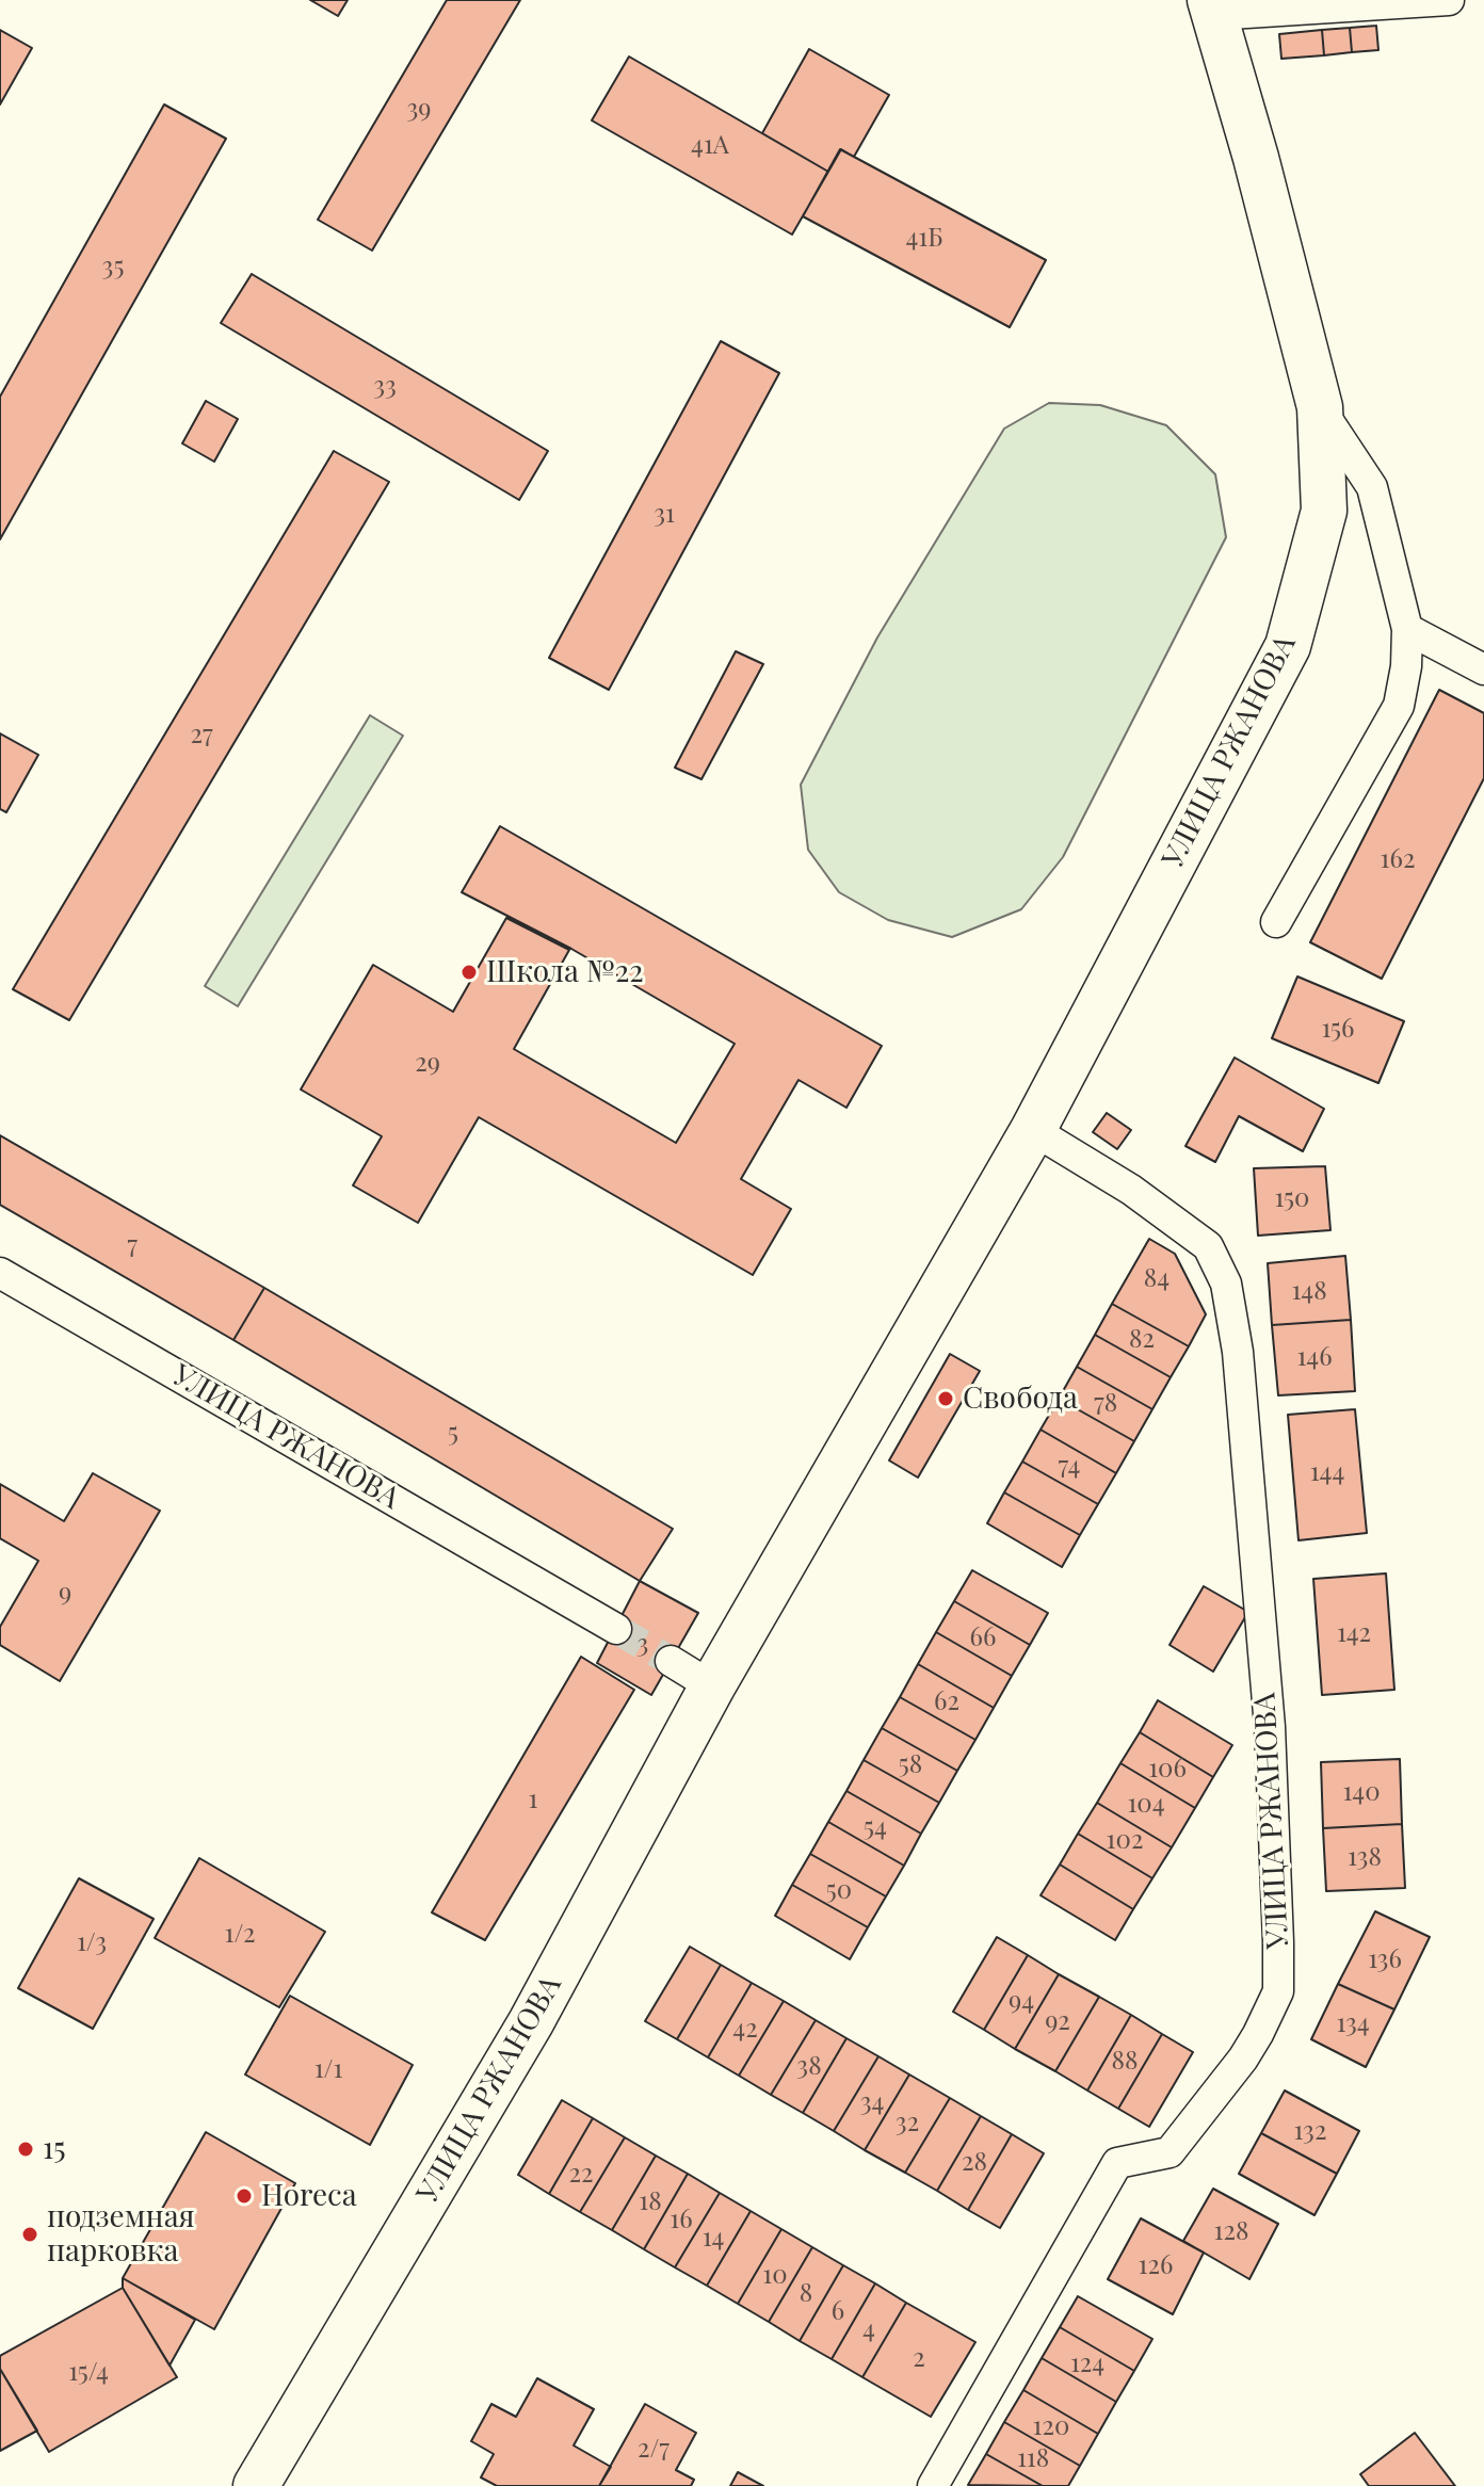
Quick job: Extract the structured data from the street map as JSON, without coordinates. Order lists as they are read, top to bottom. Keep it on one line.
{"streets":{"street":["УЛИЦА РЖАНОВА"]},"places":["Школа №22","Свобода","15","Horeca","подземная парковка"],"house_numbers":["39","41А","41Б","35","33","31","27","162","156","29","150","7","84","148","82","146","78","5","74","144","9","142","66","3","62","58","106","140","1","104","54","102","138","50","1/2","1/3","136","94","92","134","42","88","38","1/1","34","32","132","28","22","18","16","128","14","126","10","8","6","4","2","124","15/4","120","2/7","118"]}
